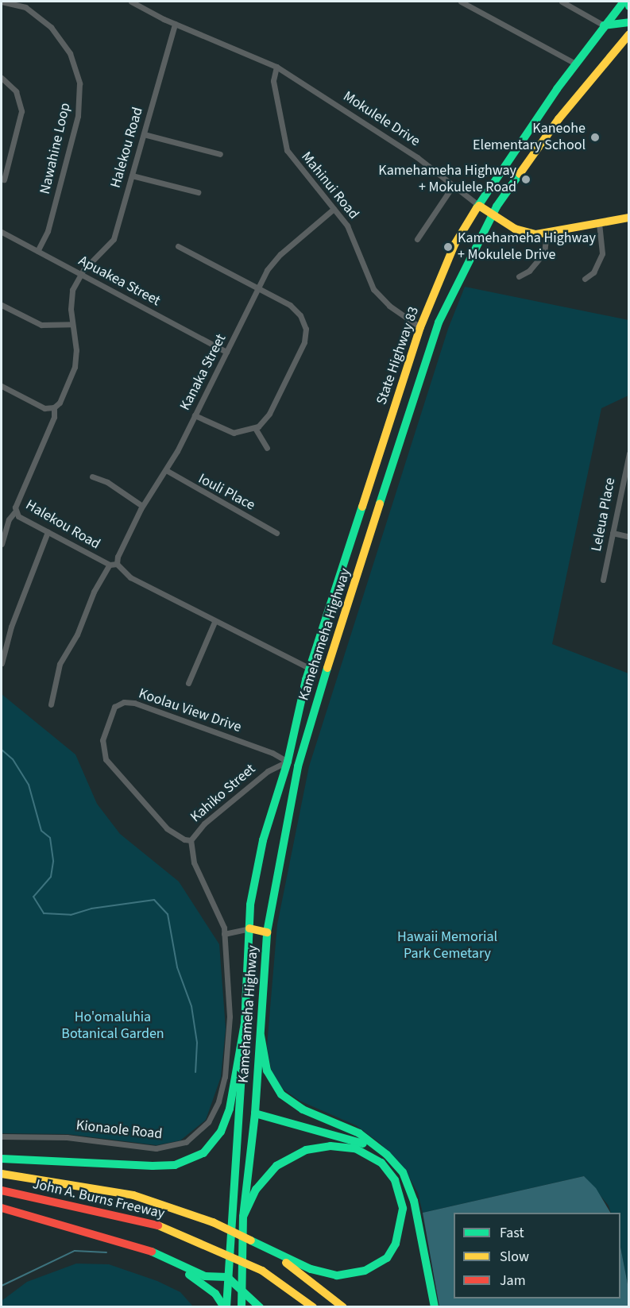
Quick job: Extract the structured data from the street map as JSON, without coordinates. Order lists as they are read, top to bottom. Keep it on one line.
{"streets":{"main road":["Mokulele Drive","State Highway 83","Kamehameha Highway","John A. Burns Freeway"],"street":["Halekou Road","Nawahine Loop","Mahinui Road","Apuakea Street","Kanaka Street","Iouli Place","Leleua Place","Koolau View Drive","Kahiko Street","Kionaole Road"]},"crossings":[["Mokulele Drive","Mahinui Road"],["Mokulele Drive","State Highway 83"],["Mokulele Drive","Kamehameha Highway"],["Halekou Road","Apuakea Street"],["Halekou Road","Kanaka Street"],["Nawahine Loop","Apuakea Street"],["Mahinui Road","State Highway 83"],["Mahinui Road","Kanaka Street"],["Apuakea Street","Kanaka Street"],["State Highway 83","Kamehameha Highway"],["State Highway 83","Koolau View Drive"],["State Highway 83","Kahiko Street"],["Kanaka Street","Iouli Place"],["Kamehameha Highway","Koolau View Drive"],["Kamehameha Highway","Kahiko Street"],["Koolau View Drive","Kahiko Street"],["Kahiko Street","Kionaole Road"]],"parks":["Hawaii Memorial Park Cemetary","Ho'omaluhia Botanical Garden"],"places":["Kaneohe Elementary School","Kamehameha Highway + Mokulele Road","Kamehameha Highway + Mokulele Drive"],"legend":["Fast","Slow","Jam"]}
